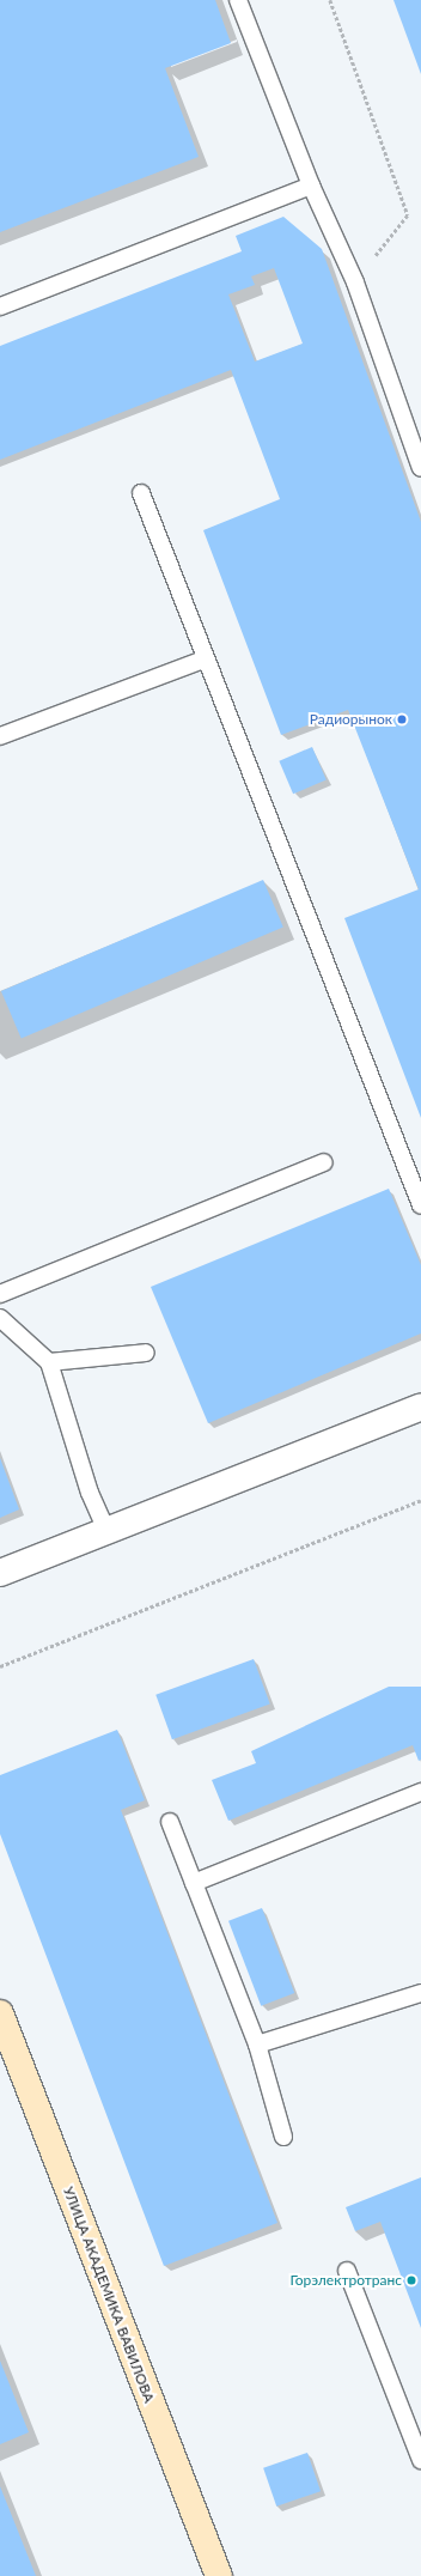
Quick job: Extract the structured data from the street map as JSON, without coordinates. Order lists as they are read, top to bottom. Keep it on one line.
{"streets":{"street":["УЛИЦА АКАДЕМИКА ВАВИЛОВА"]},"places":["Радиорынок","Горэлектротранс"]}
